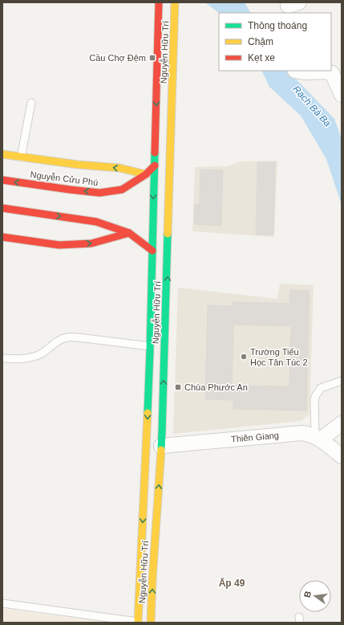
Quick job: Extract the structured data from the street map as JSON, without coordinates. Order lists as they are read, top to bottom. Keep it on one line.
{"streets":{"main road":["Nguyễn Hữu Trí","Nguyễn Cửu Phú"],"street":["Thiên Giang"]},"crossings":[["Nguyễn Hữu Trí","Nguyễn Cửu Phú"],["Nguyễn Hữu Trí","Thiên Giang"]],"districts":["Ấp 49"],"water":["Rạch Bà Ba"],"places":{"transit":["Cầu Chợ Đệm","Chùa Phước An"],"other":["Trường Tiểu Học Tân Túc 2"]},"legend":["Thông thoáng","Chậm","Kẹt xe"],"north":"left"}
